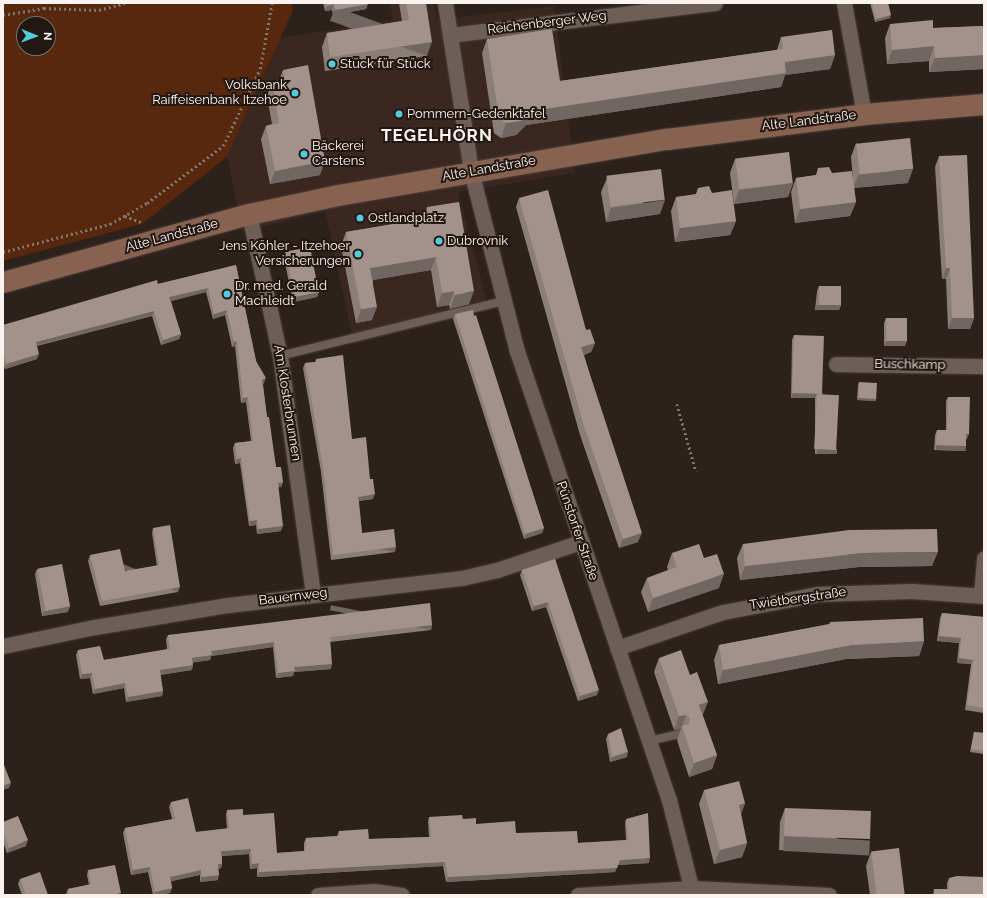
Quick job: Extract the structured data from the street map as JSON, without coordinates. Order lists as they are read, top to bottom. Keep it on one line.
{"streets":{"street":["Reichenberger Weg","Alte Landstraße","Buschkamp","Am Klosterbrunnen","Pünstorfer Straße","Bauernweg","Twietbergstraße"]},"crossings":[["Reichenberger Weg","Pünstorfer Straße"],["Alte Landstraße","Am Klosterbrunnen"],["Alte Landstraße","Pünstorfer Straße"],["Am Klosterbrunnen","Bauernweg"],["Pünstorfer Straße","Bauernweg"],["Pünstorfer Straße","Twietbergstraße"]],"districts":["TEGELHÖRN"],"places":["Stück für Stück","Volksbank Raiffeisenbank Itzehoe","Pommern-Gedenktafel","Bäckerei Carstens","Ostlandplatz","Dubrovnik","Jens Köhler - Itzehoer Versicherungen","Dr. med. Gerald Machleidt"],"north":"right"}
